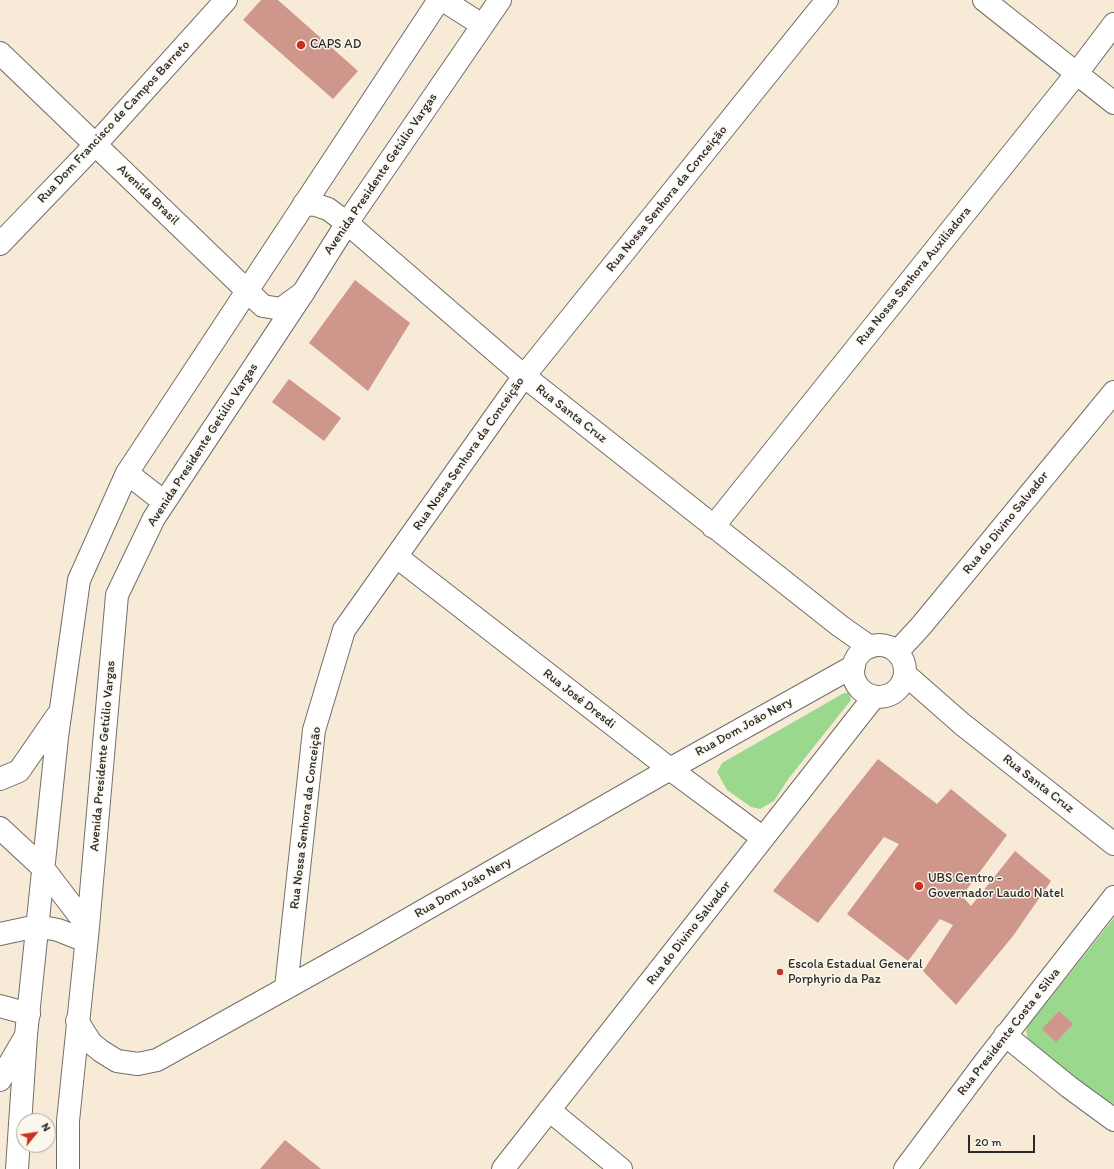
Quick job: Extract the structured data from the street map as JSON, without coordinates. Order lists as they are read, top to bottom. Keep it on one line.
{"streets":{"street":["Rua Dom Francisco de Campos Barreto","Avenida Presidente Getúlio Vargas","Avenida Brasil","Rua Nossa Senhora da Conceição","Rua Nossa Senhora Auxiliadora","Rua Santa Cruz","Rua do Divino Salvador","Rua José Dresdi","Rua Dom João Nery","Rua Presidente Costa e Silva"]},"crossings":[["Rua Dom Francisco de Campos Barreto","Avenida Brasil"],["Avenida Presidente Getúlio Vargas","Avenida Brasil"],["Avenida Presidente Getúlio Vargas","Rua Santa Cruz"],["Avenida Presidente Getúlio Vargas","Rua Dom João Nery"],["Rua Nossa Senhora da Conceição","Rua Santa Cruz"],["Rua Nossa Senhora da Conceição","Rua José Dresdi"],["Rua Nossa Senhora da Conceição","Rua Dom João Nery"],["Rua Nossa Senhora Auxiliadora","Rua Santa Cruz"],["Rua Santa Cruz","Rua do Divino Salvador"],["Rua Santa Cruz","Rua Dom João Nery"],["Rua do Divino Salvador","Rua José Dresdi"],["Rua do Divino Salvador","Rua Dom João Nery"],["Rua José Dresdi","Rua Dom João Nery"]],"places":["CAPS AD","UBS Centro - Governador Laudo Natel","Escola Estadual General Porphyrio da Paz"],"scale_bar":"20 m","north":"top right"}
